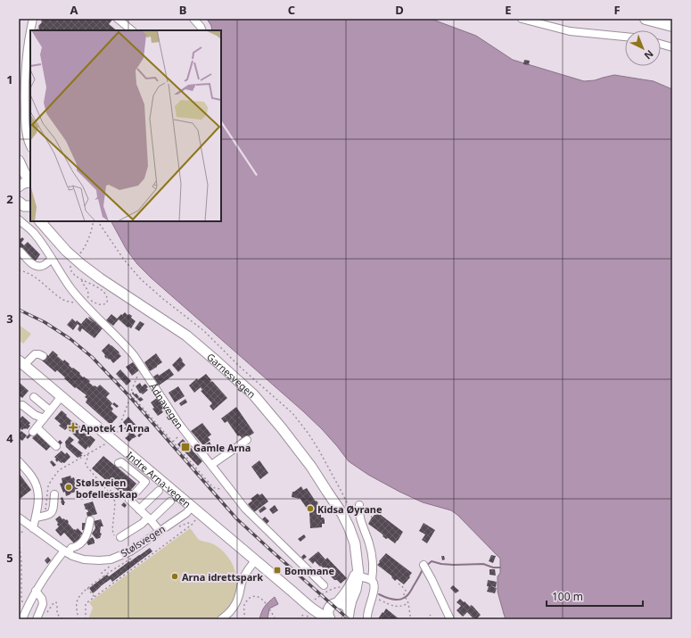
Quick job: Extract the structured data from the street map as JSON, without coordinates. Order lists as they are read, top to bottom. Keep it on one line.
{"streets":{"main road":["Garnesvegen","Indre Arna-vegen"],"street":["Ådnavegen","Stølsvegen"]},"crossings":[["Indre Arna-vegen","Stølsvegen"]],"places":{"health":["Apotek 1 Arna"],"transit":["Gamle Arna","Bommane"],"other":["Stølsveien bofellesskap","Kidsa Øyrane","Arna idrettspark"]},"scale_bar":"100 m","north":"bottom right","grid":{"columns":["A","B","C","D","E","F"],"rows":["1","2","3","4","5"]}}
